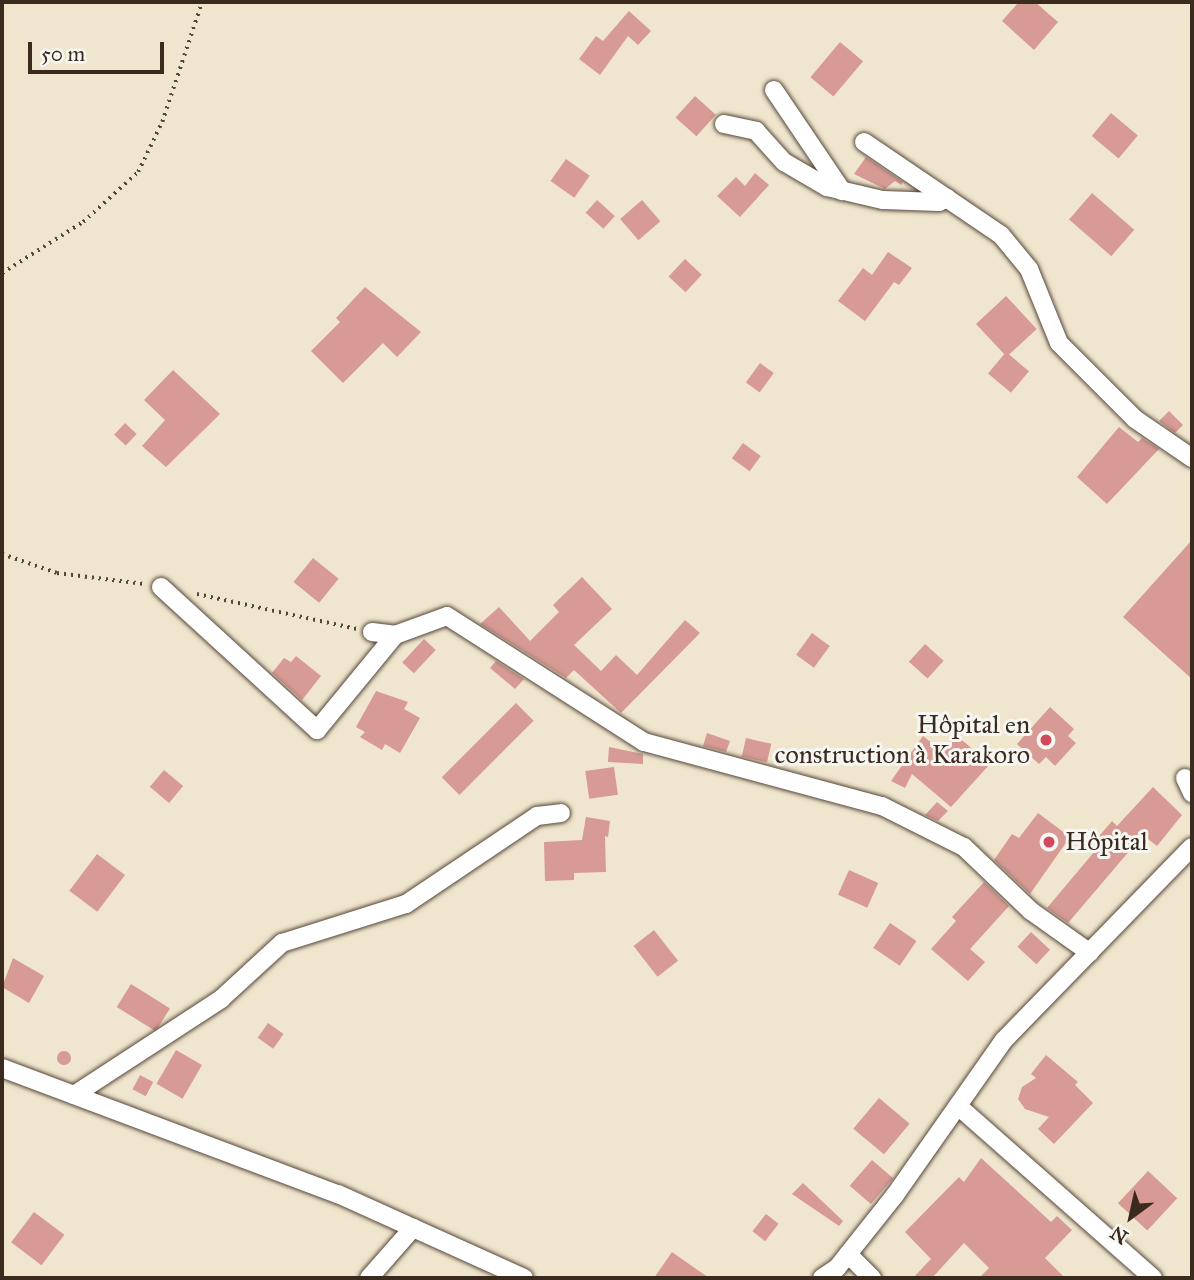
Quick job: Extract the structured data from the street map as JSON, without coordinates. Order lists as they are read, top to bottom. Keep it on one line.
{"places":["Hôpital en construction à Karakoro","Hôpital"],"scale_bar":"50 m","north":"bottom left"}
